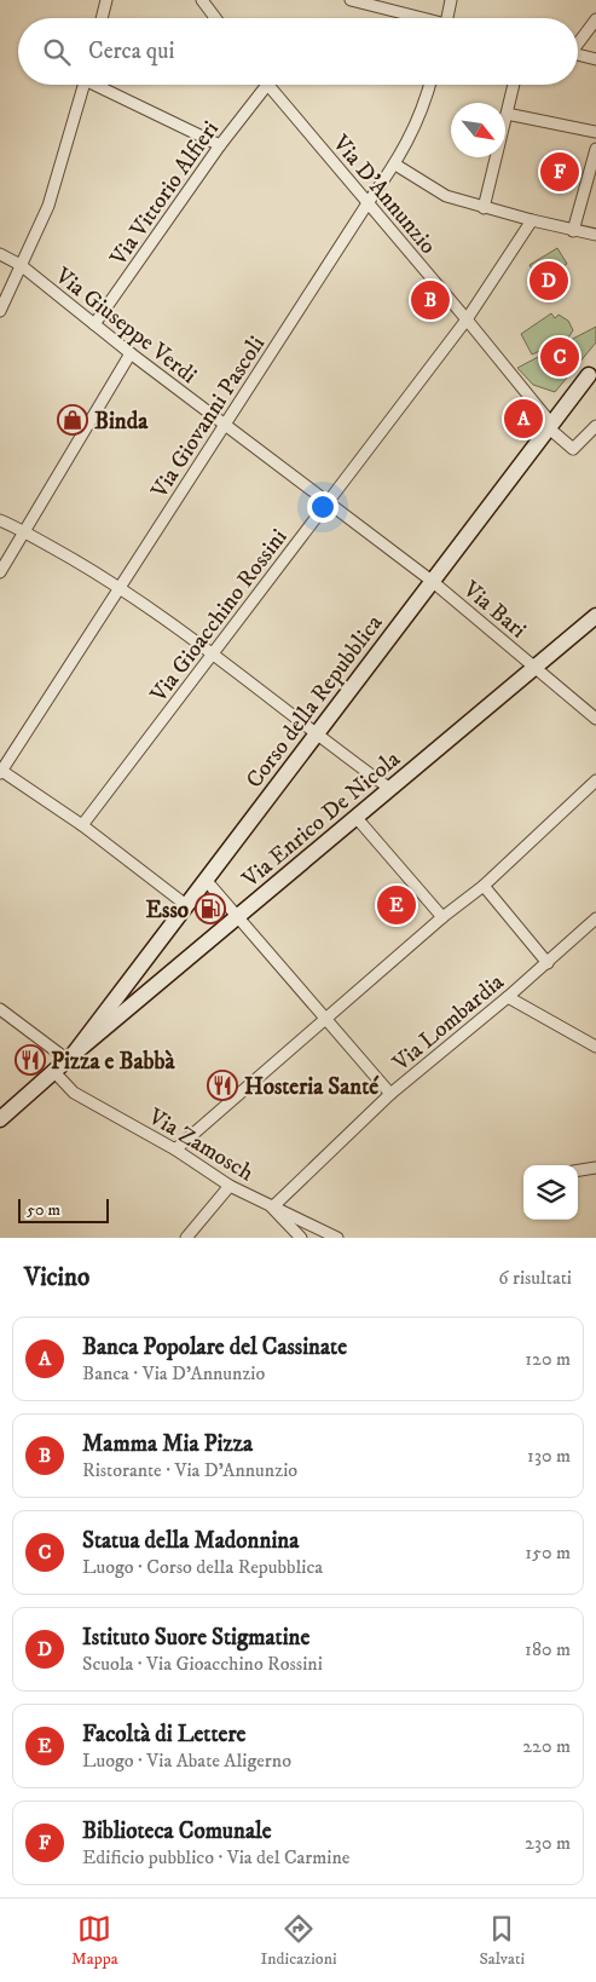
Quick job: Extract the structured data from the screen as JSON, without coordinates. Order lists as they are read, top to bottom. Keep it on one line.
{"streets":{"main road":["Corso della Repubblica","Via Enrico De Nicola"],"street":["Via Vittorio Alfieri","Via D'Annunzio","Via Giuseppe Verdi","Via Giovanni Pascoli","Via Bari","Via Gioacchino Rossini","Via Lombardia","Via Zamosch"]},"crossings":[["Via Vittorio Alfieri","Via D'Annunzio"],["Via Vittorio Alfieri","Via Giuseppe Verdi"],["Via D'Annunzio","Via Giovanni Pascoli"],["Via D'Annunzio","Via Gioacchino Rossini"],["Via D'Annunzio","Corso della Repubblica"],["Via Giuseppe Verdi","Via Giovanni Pascoli"],["Via Giuseppe Verdi","Via Bari"],["Via Giuseppe Verdi","Via Gioacchino Rossini"],["Via Giuseppe Verdi","Corso della Repubblica"],["Via Bari","Corso della Repubblica"],["Via Bari","Via Enrico De Nicola"],["Corso della Repubblica","Via Enrico De Nicola"],["Via Lombardia","Via Zamosch"]],"places":{"shop":["Binda"],"fuel station":["Esso"],"restaurant":["Pizza e Babbà","Hosteria Santé"]},"scale_bar":"50 m","north":"bottom right","page":{"search":"Cerca qui","pins":["F","D","B","C","A","E"],"scale":"50 m","heading":["Vicino","6 risultati"],"list":[{"mark":"A","name":"Banca Popolare del Cassinate","note":"Banca · Via D'Annunzio","value":"120 m"},{"mark":"B","name":"Mamma Mia Pizza","note":"Ristorante · Via D'Annunzio","value":"130 m"},{"mark":"C","name":"Statua della Madonnina","note":"Luogo · Corso della Repubblica","value":"150 m"},{"mark":"D","name":"Istituto Suore Stigmatine","note":"Scuola · Via Gioacchino Rossini","value":"180 m"},{"mark":"E","name":"Facoltà di Lettere","note":"Luogo · Via Abate Aligerno","value":"220 m"},{"mark":"F","name":"Biblioteca Comunale","note":"Edificio pubblico · Via del Carmine","value":"230 m"}],"nav":["Mappa","Indicazioni","Salvati"]}}
